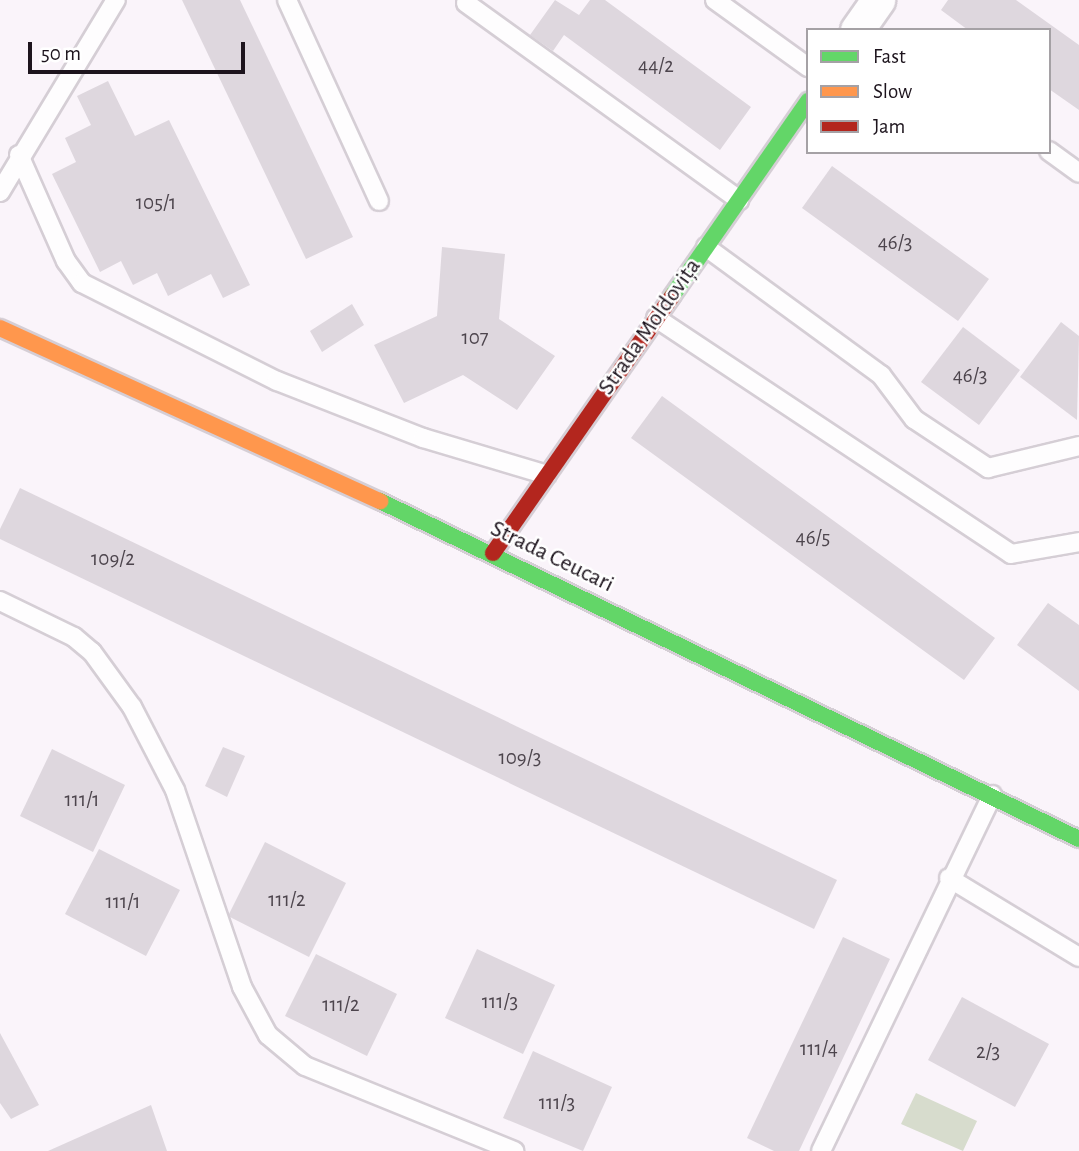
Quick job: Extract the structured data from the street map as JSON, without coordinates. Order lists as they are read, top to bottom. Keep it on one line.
{"streets":{"street":["Strada Moldovița","Strada Ceucari"]},"crossings":[["Strada Moldovița","Strada Ceucari"]],"house_numbers":["44/2","105/1","46/3","107","46/3","46/5","109/2","109/3","111/1","111/2","111/1","111/3","111/2","111/4","2/3","111/3"],"legend":["Fast","Slow","Jam"],"scale_bar":"50 m"}
